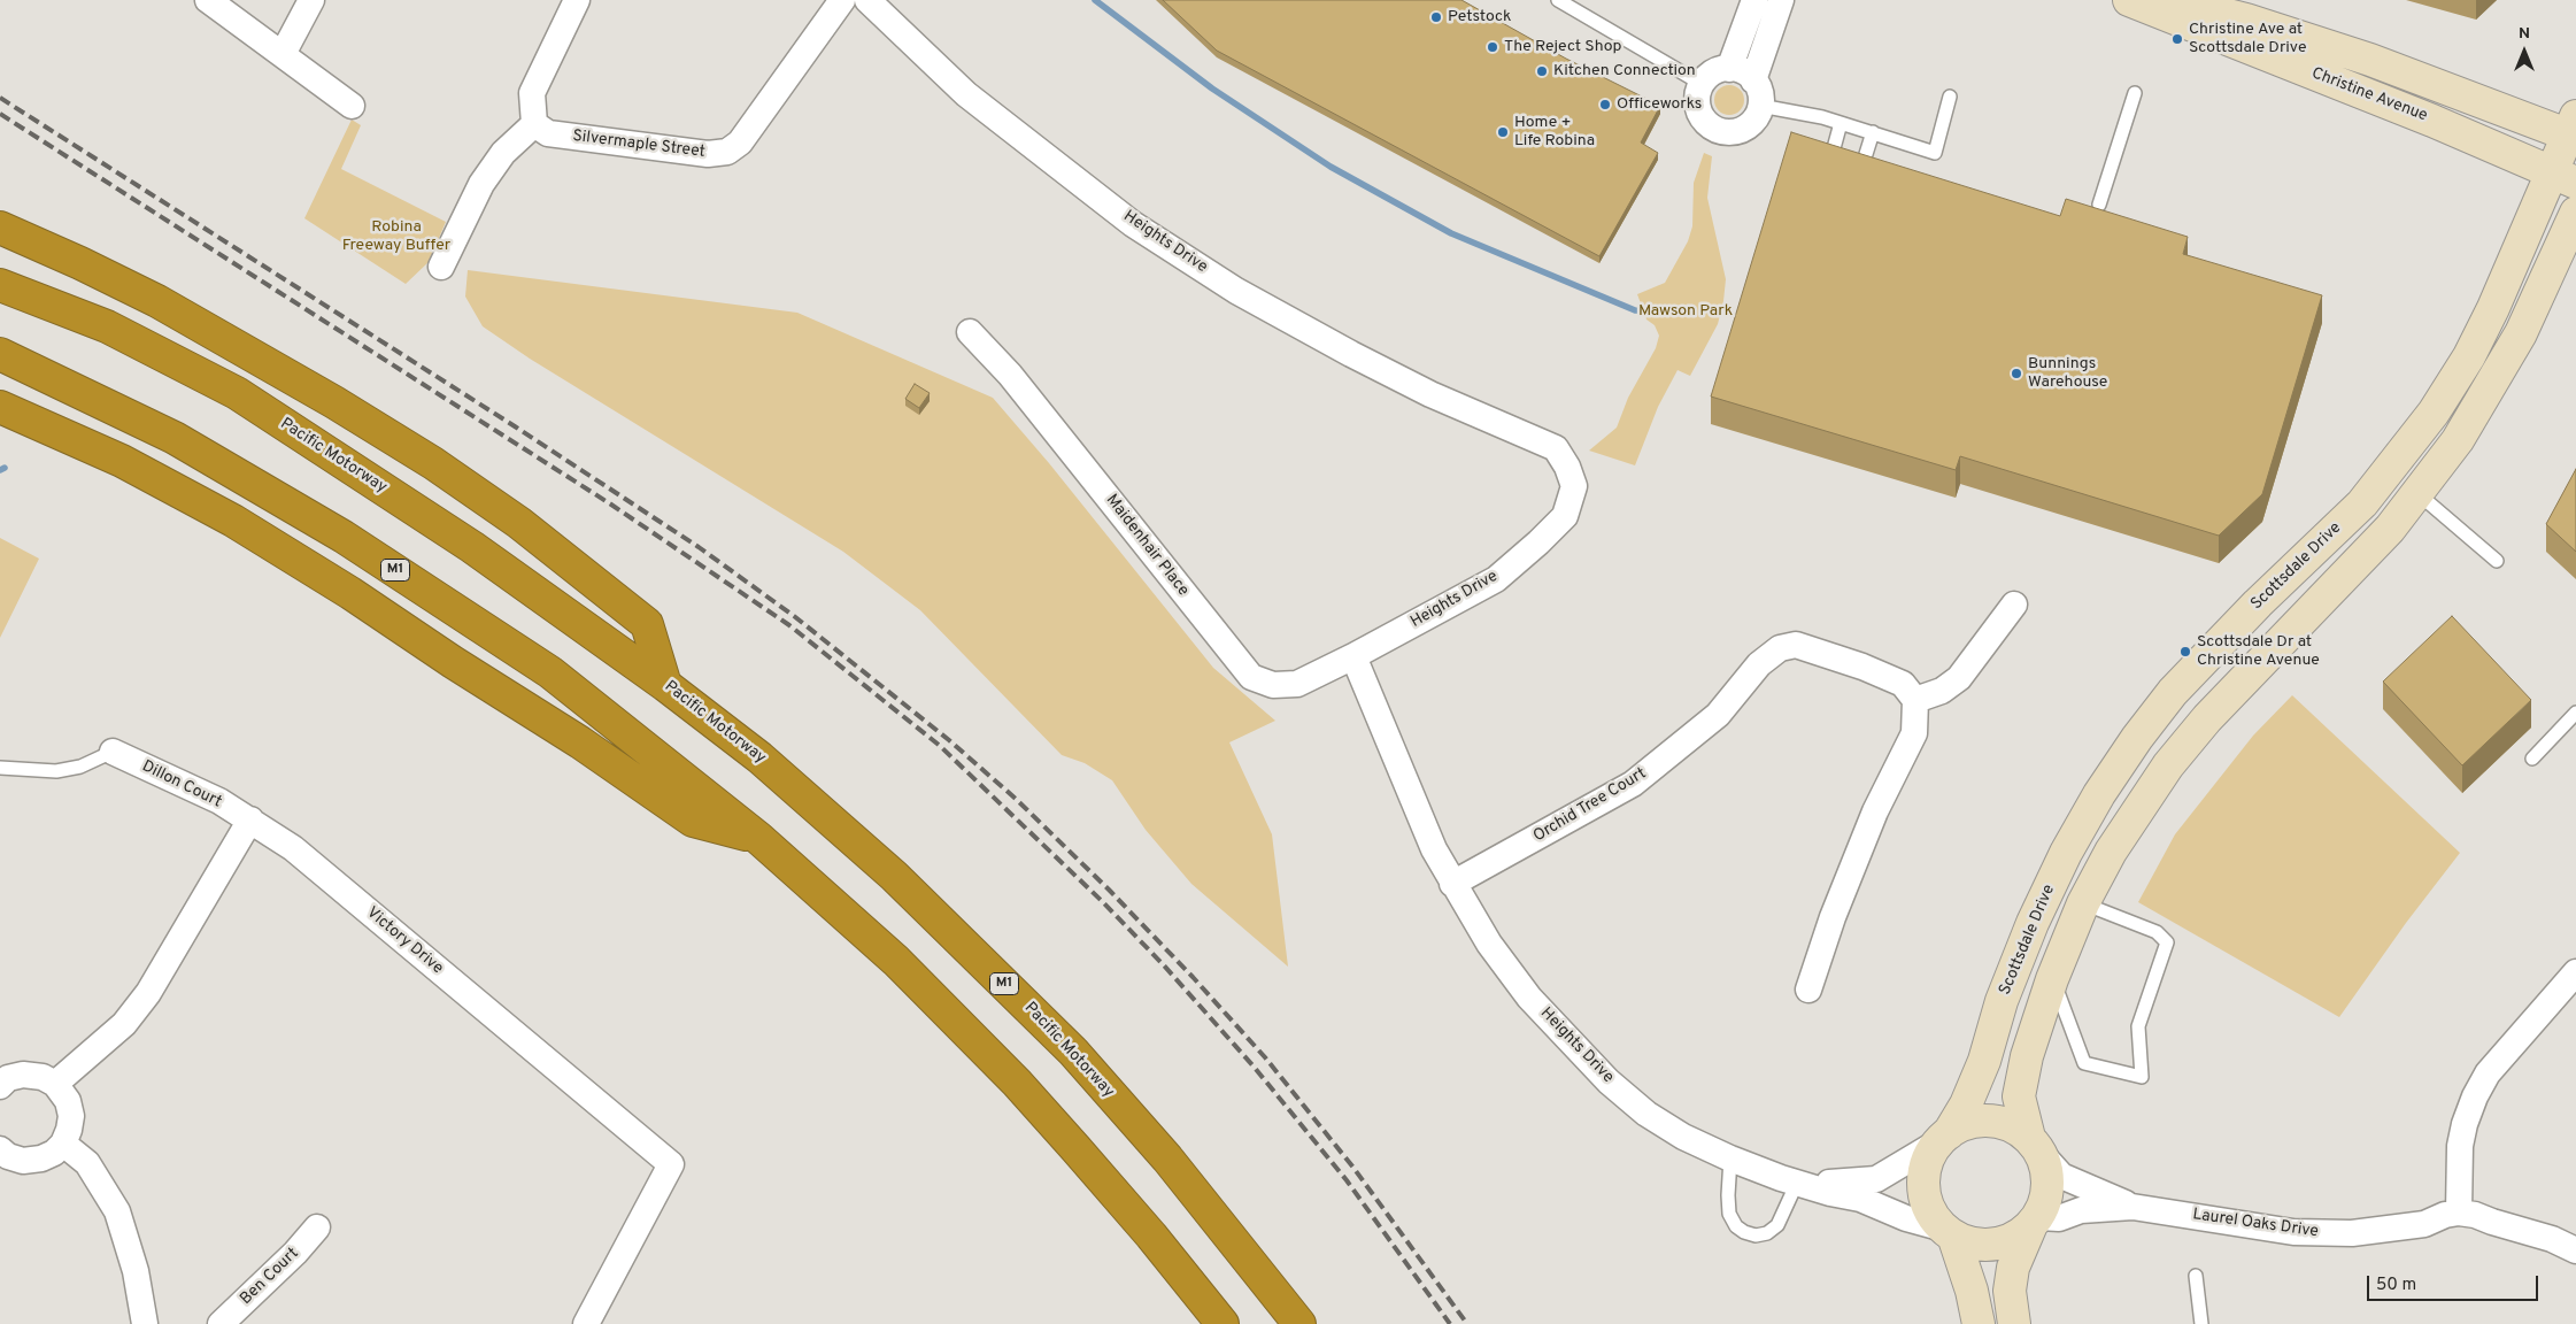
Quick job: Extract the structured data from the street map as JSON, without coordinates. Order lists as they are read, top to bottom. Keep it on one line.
{"streets":{"highway":["Pacific Motorway","M1"],"main road":["Christine Avenue","Scottsdale Drive"],"street":["Silvermaple Street","Heights Drive","Maidenhair Place","Dillon Court","Orchid Tree Court","Victory Drive","Laurel Oaks Drive","Ben Court"]},"crossings":[["Christine Avenue","Scottsdale Drive"],["Heights Drive","Maidenhair Place"],["Heights Drive","Scottsdale Drive"],["Heights Drive","Orchid Tree Court"],["Heights Drive","Laurel Oaks Drive"],["Scottsdale Drive","Laurel Oaks Drive"],["Dillon Court","Victory Drive"]],"parks":["Robina Freeway Buffer","Mawson Park"],"places":["Petstock","Christine Ave at Scottsdale Drive","The Reject Shop","Kitchen Connection","Officeworks","Home + Life Robina","Bunnings Warehouse","Scottsdale Dr at Christine Avenue"],"scale_bar":"50 m","north":"top"}
